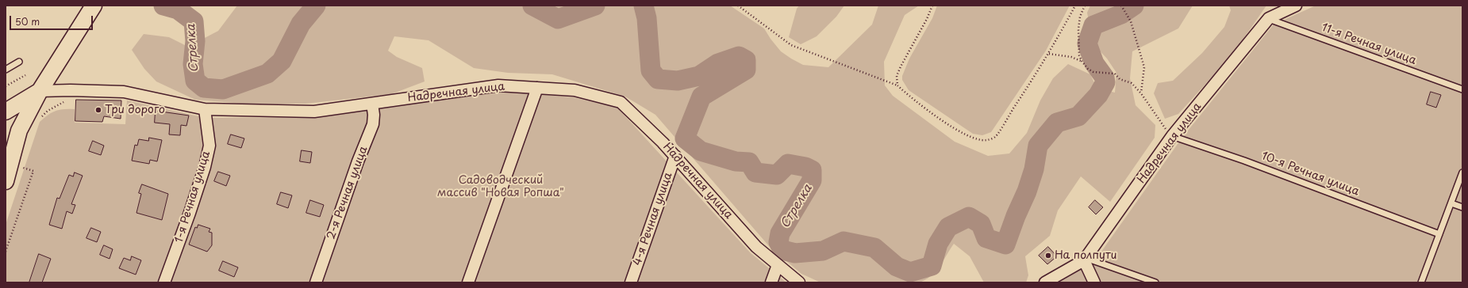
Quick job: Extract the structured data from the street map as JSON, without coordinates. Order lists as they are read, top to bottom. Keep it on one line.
{"streets":{"street":["Надречная улица","2-я Речная улица","1-я Речная улица","4-я Речная улица"],"lane":["11-я Речная улица","10-я Речная улица"]},"crossings":[["11-я Речная улица","Надречная улица"],["Надречная улица","10-я Речная улица"],["Надречная улица","2-я Речная улица"],["Надречная улица","1-я Речная улица"],["Надречная улица","4-я Речная улица"]],"water":["Стрелка"],"parks":["Садоводческий массив \"Новая Ропша\""],"places":["Три дорого","На полпути"],"scale_bar":"50 m"}
